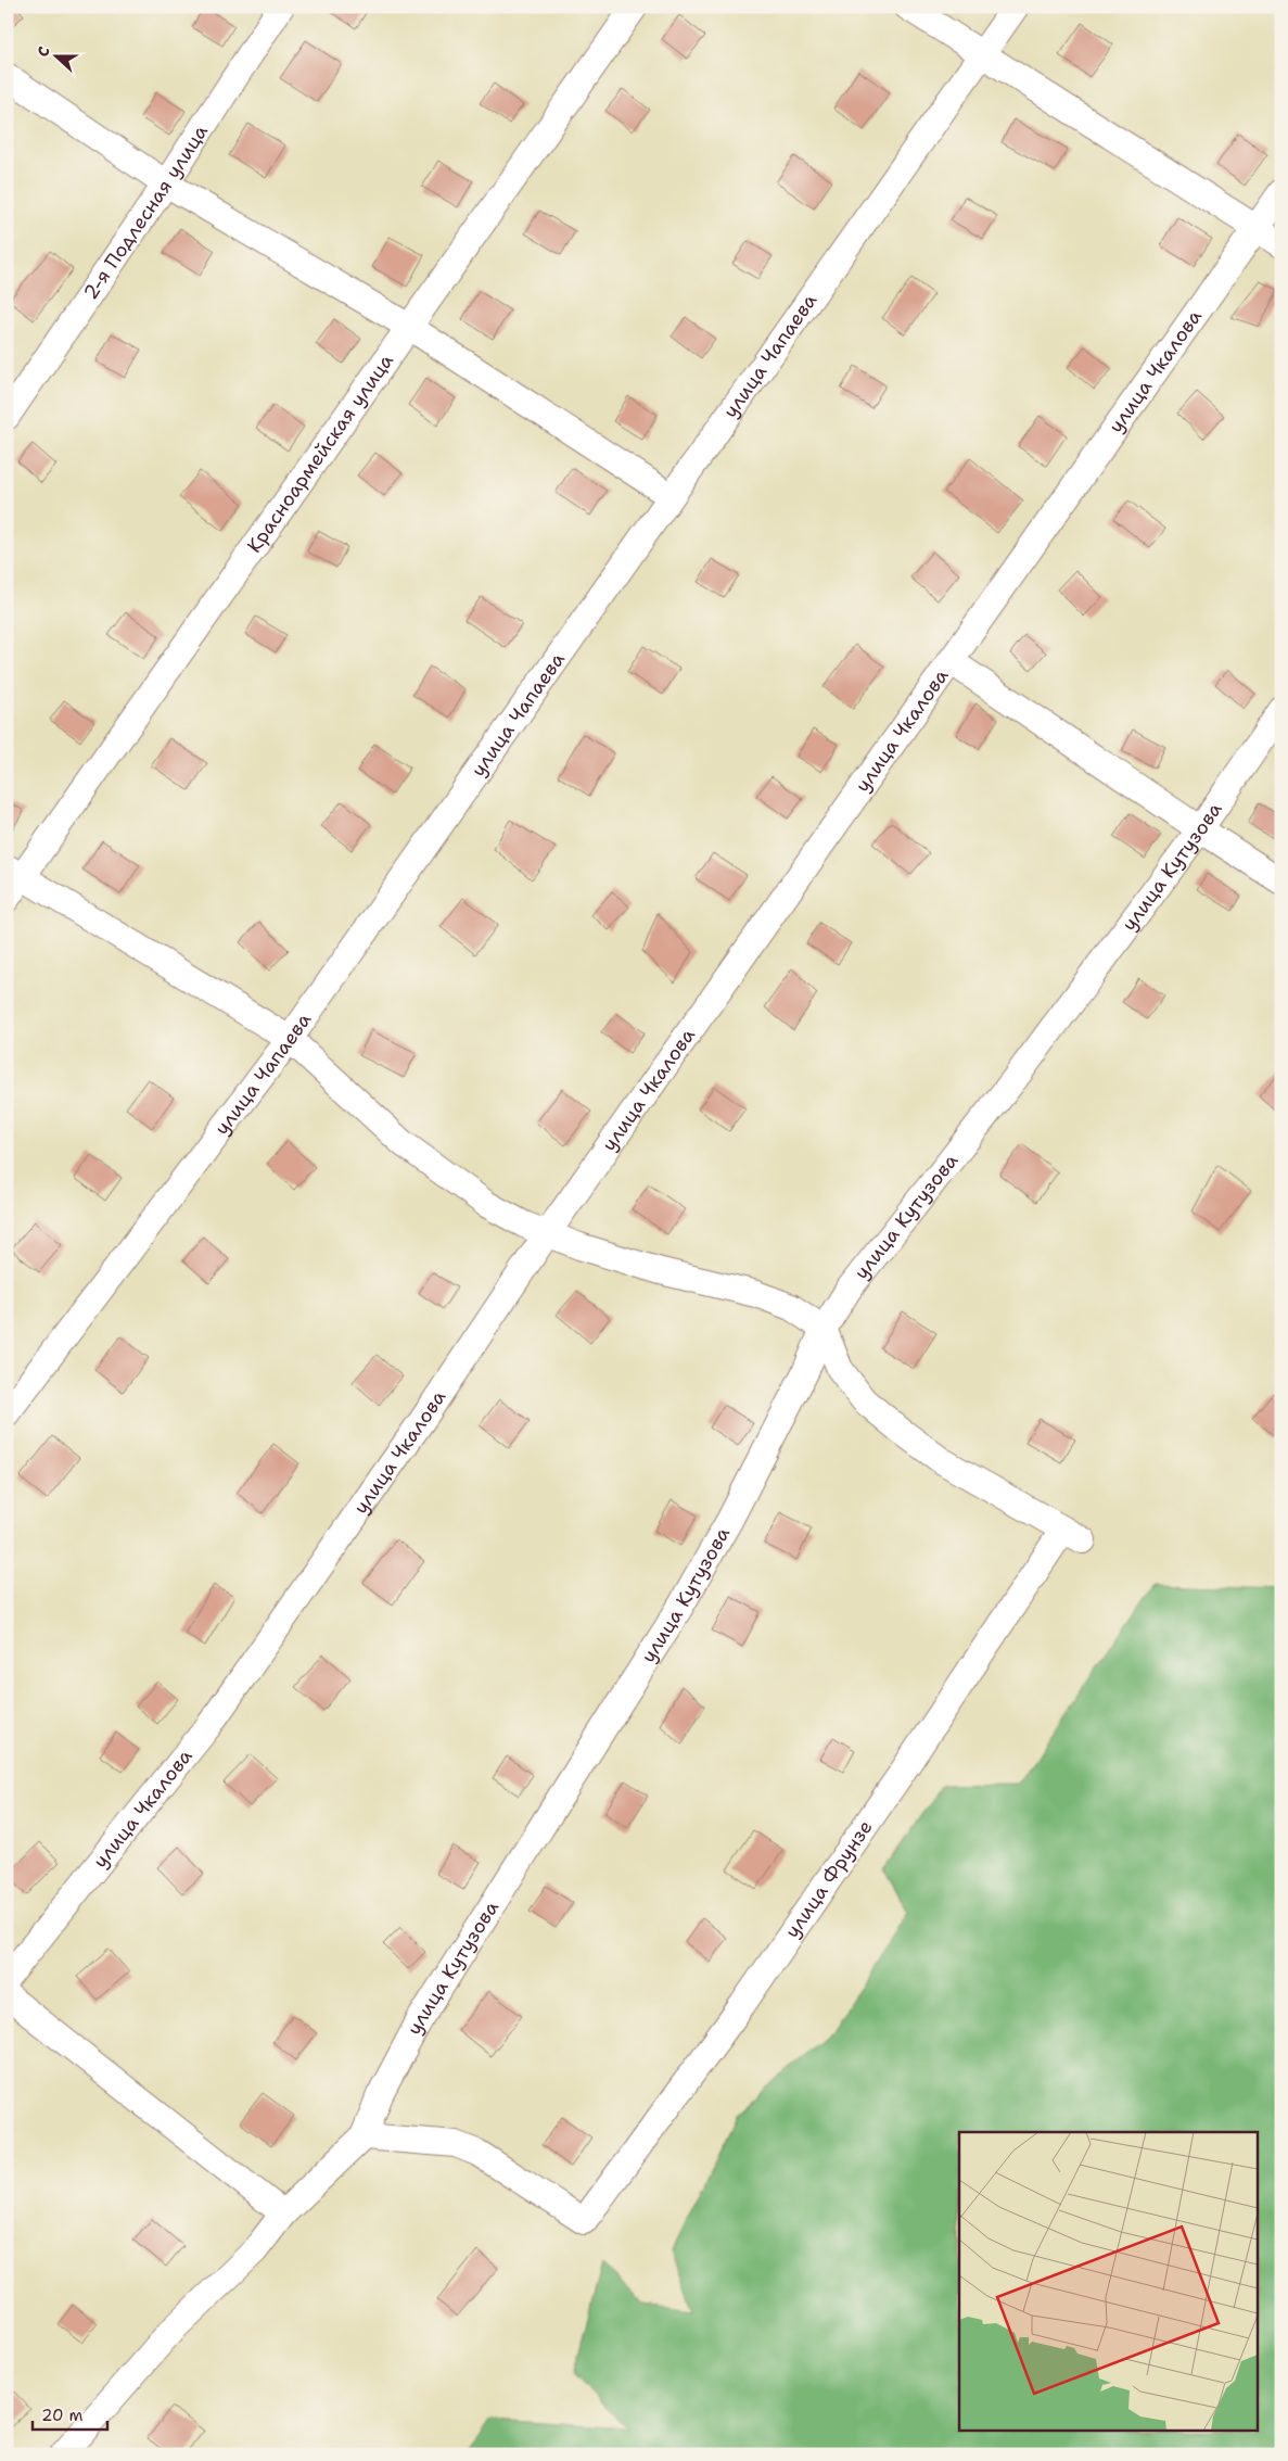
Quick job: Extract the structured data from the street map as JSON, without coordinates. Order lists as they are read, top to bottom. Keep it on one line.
{"streets":{"street":["2-я Подлесная улица","улица Чапаева","улица Чкалова","Красноармейская улица","улица Кутузова","улица Фрунзе"]},"crossings":[["улица Кутузова","улица Фрунзе"]],"scale_bar":"20 m","north":"left"}
